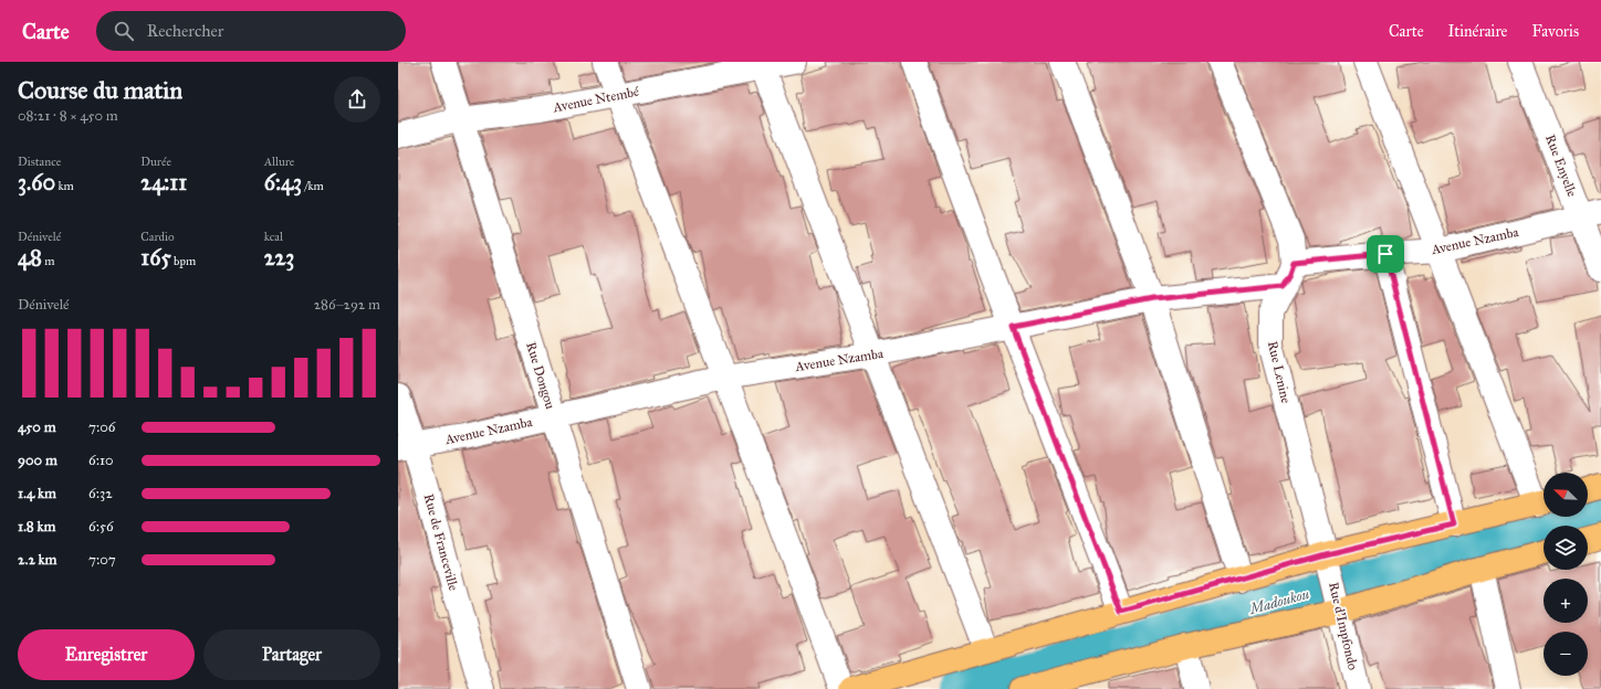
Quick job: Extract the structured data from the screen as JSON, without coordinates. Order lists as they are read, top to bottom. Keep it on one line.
{"streets":{"street":["Avenue Ntembé","Rue Enyelle","Avenue Nzamba","Rue Lenine","Rue Dongou","Rue de Franceville","Rue d'Impfondo"]},"crossings":[["Avenue Ntembé","Rue Dongou"],["Rue Enyelle","Avenue Nzamba"],["Avenue Nzamba","Rue Lenine"],["Avenue Nzamba","Rue Dongou"],["Avenue Nzamba","Rue de Franceville"],["Rue Lenine","Rue d'Impfondo"]],"water":["Madoukou"],"north":"top left","page":{"header":"Carte","search":"Rechercher","nav":["Carte","Itinéraire","Favoris"],"heading":["Course du matin","08:21 · 8 × 450 m"],"stats":[["Distance","3.60 km"],["Durée","24:11"],["Allure","6:43 /km"],["Dénivelé","48 m"],["Cardio","165 bpm"],["kcal","223"]],"chart":["Dénivelé","286–292 m"],"list":[{"name":"450 m","note":"7:06"},{"name":"900 m","note":"6:10"},{"name":"1.4 km","note":"6:32"},{"name":"1.8 km","note":"6:56"},{"name":"2.2 km","note":"7:07"}],"map_buttons":["+","−"],"buttons":["Enregistrer","Partager"]}}
